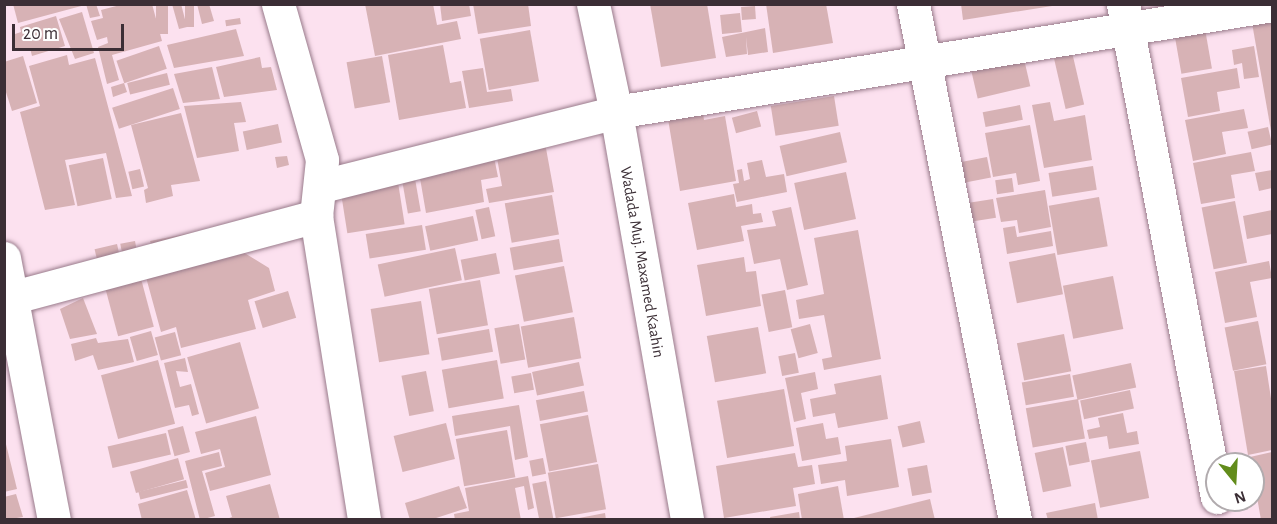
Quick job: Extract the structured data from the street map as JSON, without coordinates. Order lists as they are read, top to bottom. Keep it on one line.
{"streets":{"street":["Wadada Muj. Maxamed Kaahin"]},"scale_bar":"20 m","north":"bottom"}
